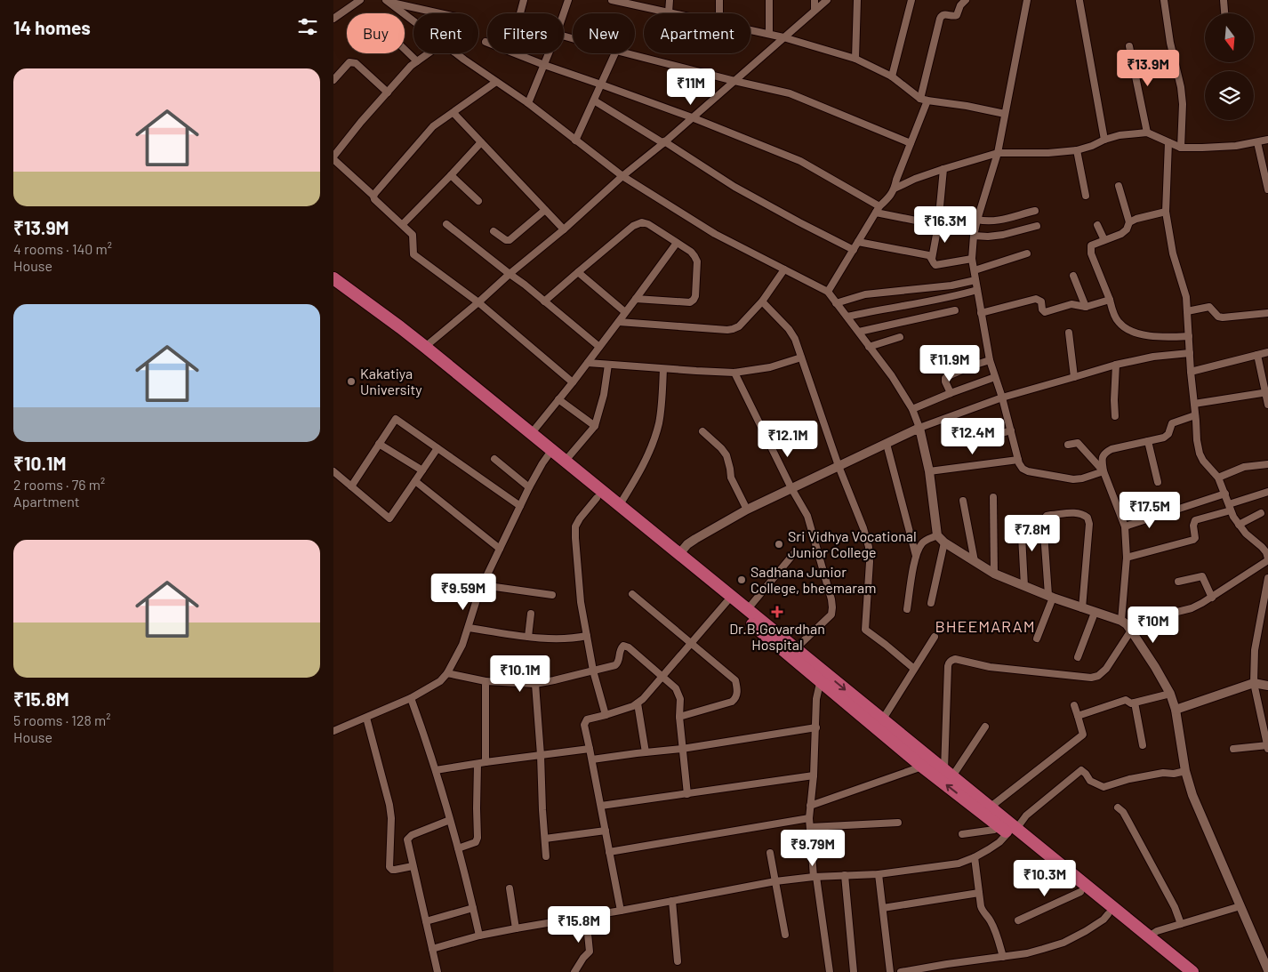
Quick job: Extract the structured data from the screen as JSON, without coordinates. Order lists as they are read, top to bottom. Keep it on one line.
{"districts":["BHEEMARAM"],"places":{"other":["Kakatiya University","Sri Vidhya Vocational Junior College","Sadhana Junior College, bheemaram"],"health":["Dr.B.Govardhan Hospital"]},"north":"bottom","page":{"heading":"14 homes","chip":["Buy","Rent","Filters","New","Apartment"],"price":["₹13.9M","₹11M","₹16.3M","₹11.9M","₹12.4M","₹12.1M","₹17.5M","₹7.8M","₹9.59M","₹10M","₹10.1M","₹9.79M","₹10.3M","₹15.8M"],"list":[{"name":"₹13.9M","note":"4 rooms · 140 m² · House"},{"name":"₹10.1M","note":"2 rooms · 76 m² · Apartment"},{"name":"₹15.8M","note":"5 rooms · 128 m² · House"}]}}
